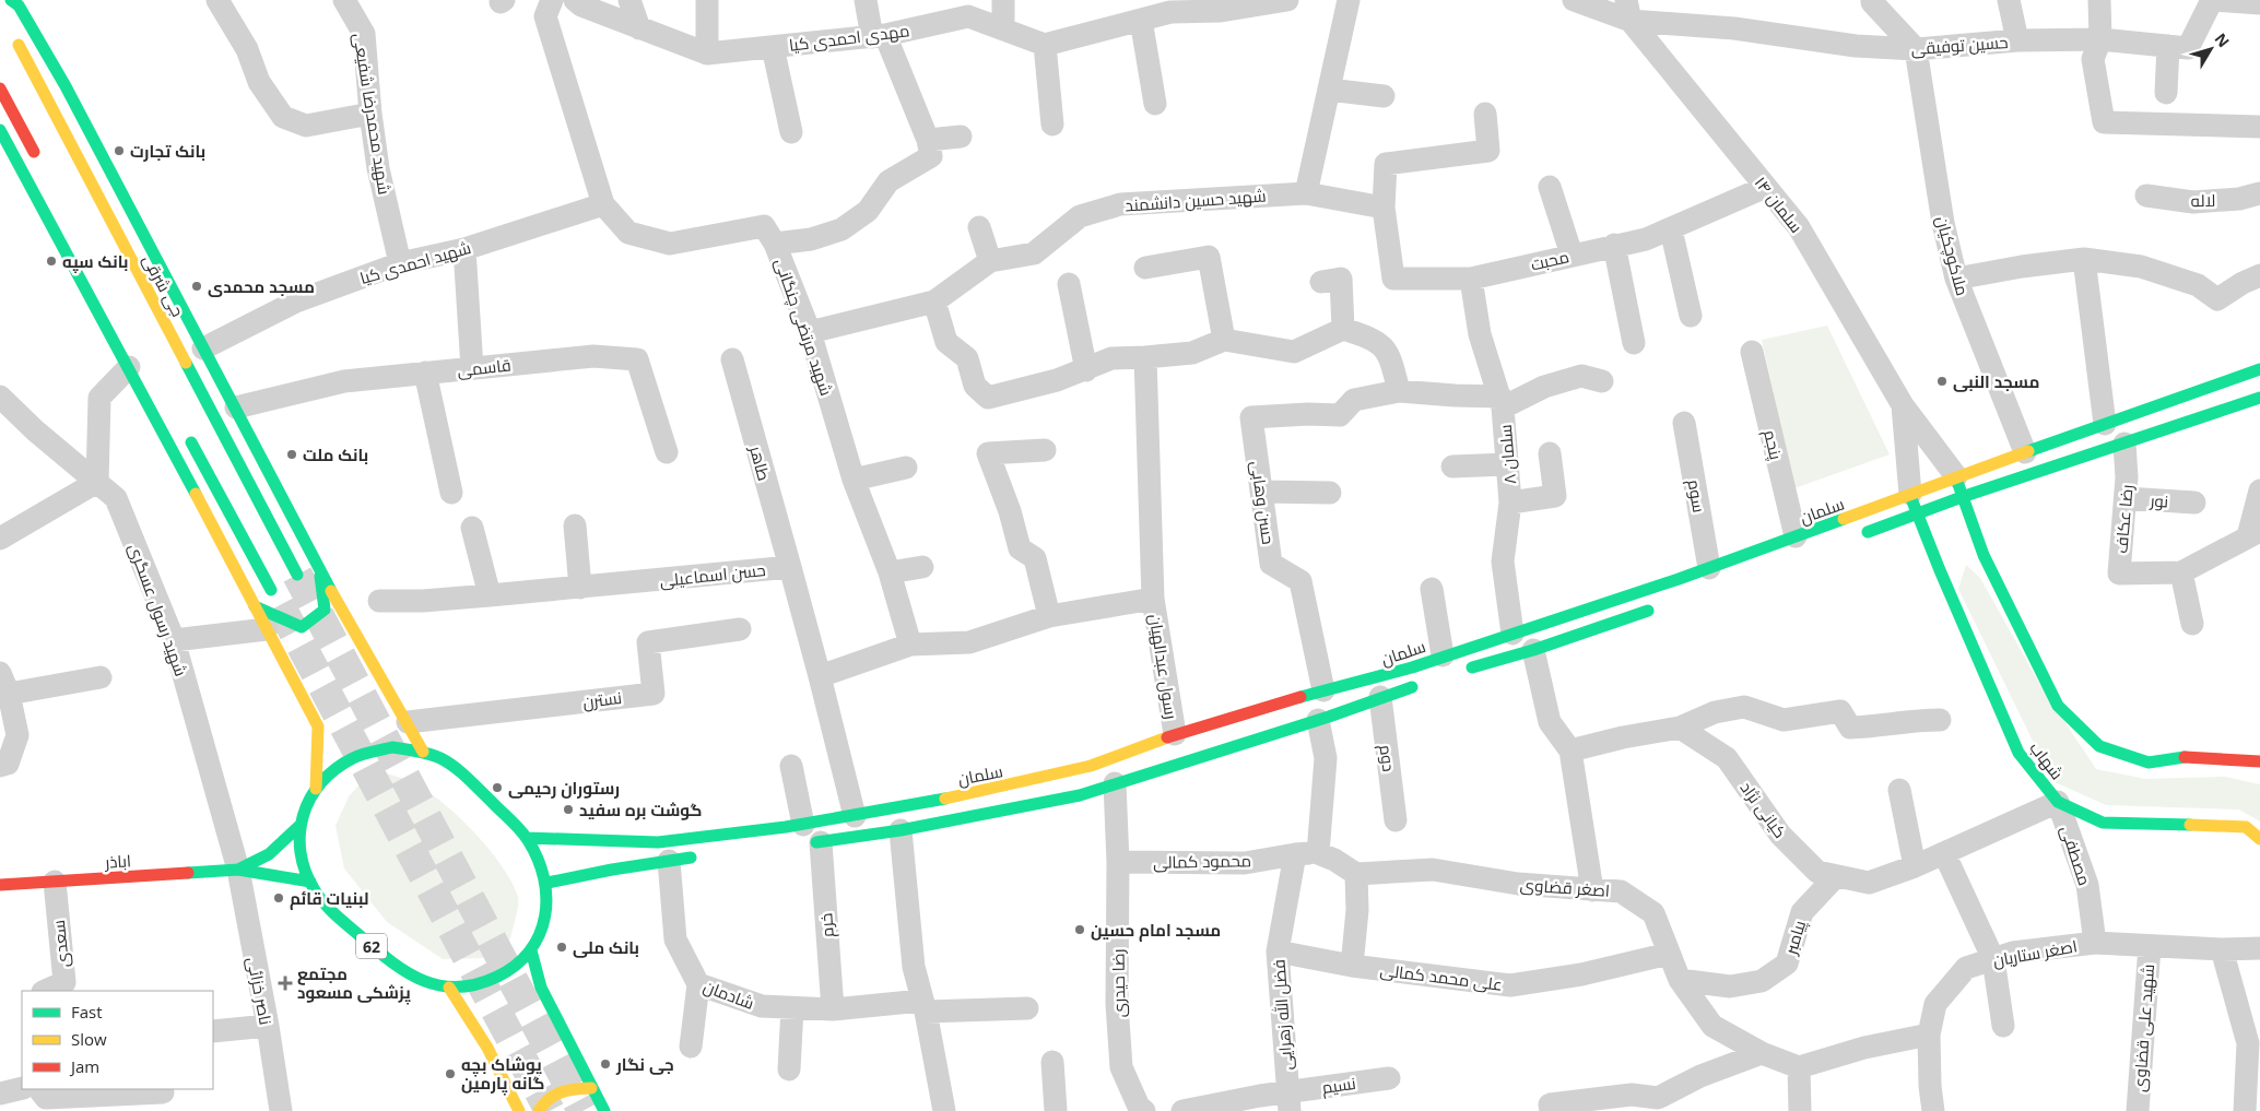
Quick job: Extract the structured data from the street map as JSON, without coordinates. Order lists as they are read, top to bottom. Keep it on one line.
{"streets":{"main road":["جی شرقی","سلمان","شهاب","اباذر","62"],"street":["مهدی احمدی کیا","حسین توفیقی","شهید محمدرضا شفیعی","شهید حسین دانشمند","لاله","سلمان ۱۴","ملاکوچکیان","محبت","شهید احمدی کیا","شهید مرتضی چنگانی","قاسمی","پنجم","سلمان ۸","طاهر","سوم","نور","حسن وهابی","رضا عکاف","حسن اسماعیلی","شهید رسول عسگری","رسول عبدالهیان","نسترن","دوم","کیانی نژاد","مصطفی","محمود کمالی","اصغر قضاوی","خرم","پیامبر","سعدی","اصغر ستاریان","علی محمد کمالی","رضا حیدری","ناصر خزائی","شادمان","فضل الله زهرایی","شهید علی قضاوی","نسیم"]},"crossings":[["حسین توفیقی","سلمان ۱۴"],["حسین توفیقی","ملاکوچکیان"],["شهید محمدرضا شفیعی","شهید احمدی کیا"],["شهید حسین دانشمند","محبت"],["شهید حسین دانشمند","شهید مرتضی چنگانی"],["سلمان ۱۴","محبت"],["سلمان ۱۴","سلمان"],["سلمان ۱۴","شهاب"],["ملاکوچکیان","سلمان"],["محبت","سلمان ۸"],["شهید احمدی کیا","شهید مرتضی چنگانی"],["پنجم","سلمان"],["سلمان ۸","سلمان"],["طاهر","حسن اسماعیلی"],["سوم","سلمان"],["نور","رضا عکاف"],["حسن وهابی","سلمان"],["سلمان","رضا عکاف"],["سلمان","حسن اسماعیلی"],["سلمان","رسول عبدالهیان"],["سلمان","دوم"],["سلمان","شهاب"],["سلمان","خرم"],["سلمان","62"],["سلمان","رضا حیدری"],["شهید رسول عسگری","اباذر"],["شهید رسول عسگری","ناصر خزائی"],["شهاب","کیانی نژاد"],["شهاب","مصطفی"],["کیانی نژاد","مصطفی"],["کیانی نژاد","پیامبر"],["مصطفی","اصغر ستاریان"],["اباذر","سعدی"],["اباذر","62"],["اباذر","ناصر خزائی"],["محمود کمالی","رضا حیدری"],["محمود کمالی","فضل الله زهرایی"],["اصغر قضاوی","پیامبر"],["اصغر قضاوی","علی محمد کمالی"],["خرم","شادمان"],["اصغر ستاریان","شهید علی قضاوی"],["علی محمد کمالی","فضل الله زهرایی"],["فضل الله زهرایی","نسیم"]],"places":{"other":["بانک تجارت","بانک سپه","مسجد محمدی","مسجد النبی","بانک ملت","رستوران رحیمی","گوشت بره سفید","لبنیات قائم","مسجد امام حسین","بانک ملی","جی نگار","پوشاک بچه گانه پارمین"],"health":["مجتمع پزشکی مسعود"]},"legend":["Fast","Slow","Jam"],"north":"top right"}
